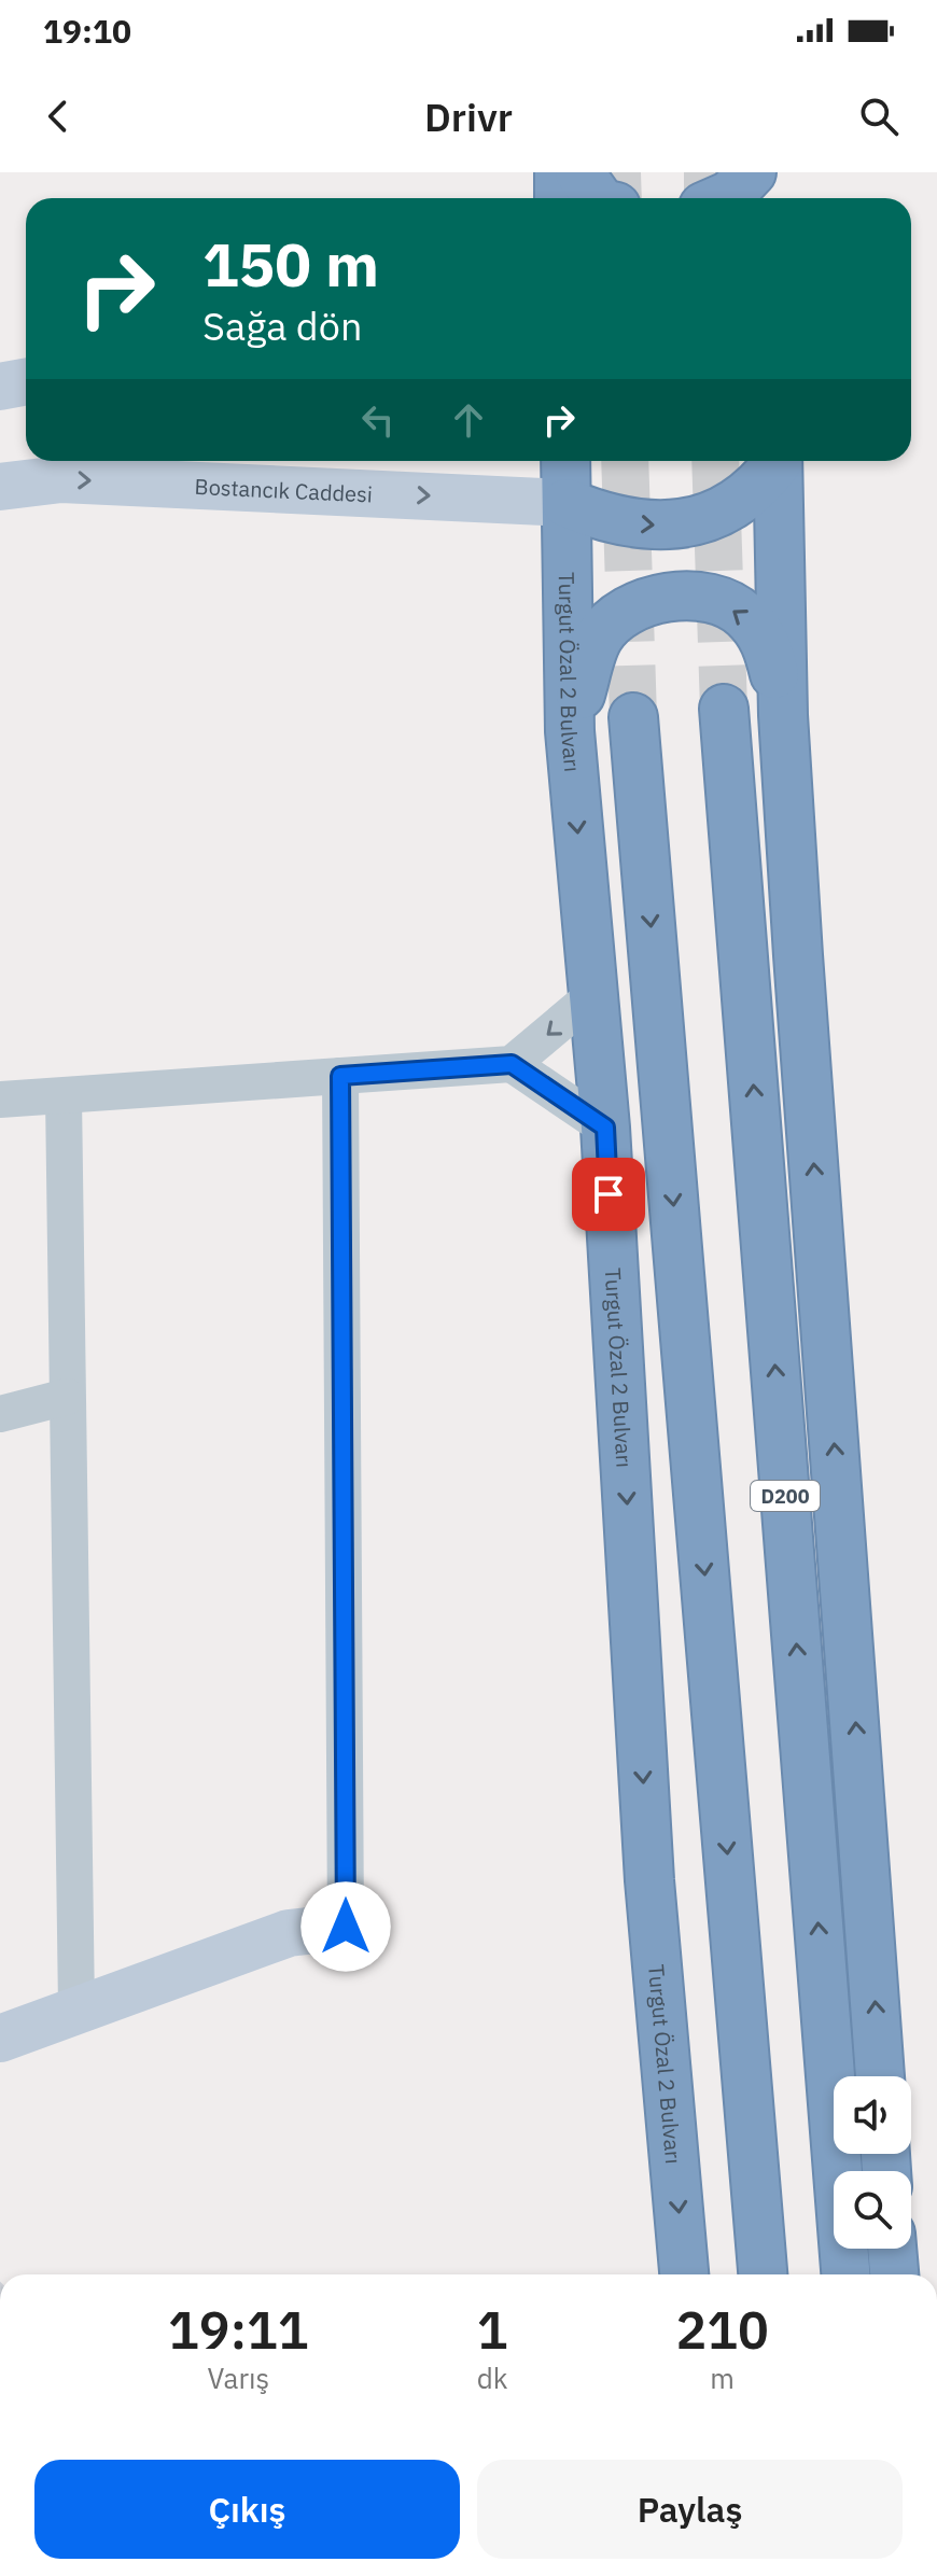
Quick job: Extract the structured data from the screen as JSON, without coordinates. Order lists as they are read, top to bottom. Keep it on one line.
{"streets":{"highway":["Turgut Özal 2 Bulvarı","D200"],"main road":["Bostancık Caddesi"]},"crossings":[["Bostancık Caddesi","Turgut Özal 2 Bulvarı"]],"one_way":["Bostancık Caddesi"],"page":{"status":"19:10","header":"Drivr","turn":["150 m","Sağa dön"],"eta":["19:11","Varış","1","dk","210","m"],"buttons":["Çıkış","Paylaş"]}}
